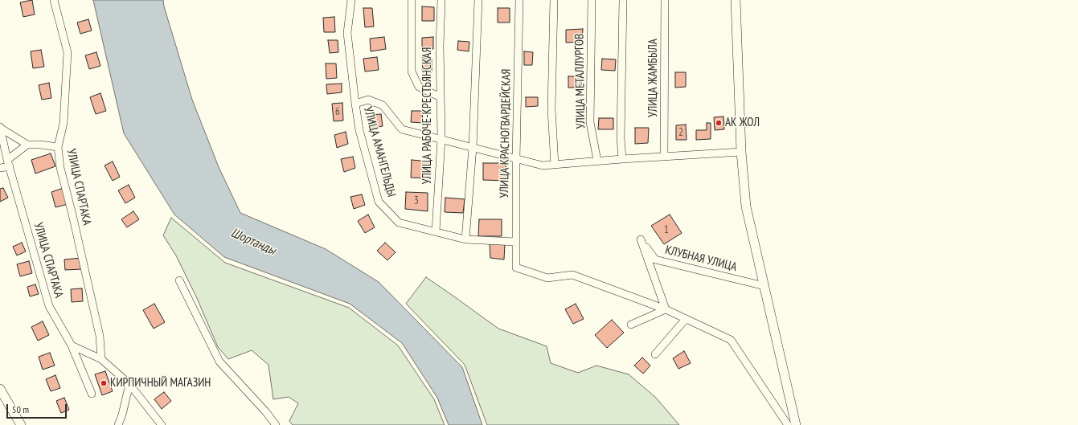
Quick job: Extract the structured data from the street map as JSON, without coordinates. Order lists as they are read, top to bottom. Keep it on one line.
{"streets":{"street":["УЛИЦА ЖАМБЫЛА","УЛИЦА МЕТАЛЛУРГОВ","УЛИЦА РАБОЧЕ-КРЕСТЬЯНСКАЯ","УЛИЦА КРАСНОГВАРДЕЙСКАЯ","УЛИЦА АМАНГЕЛЬДЫ","УЛИЦА СПАРТАКА","КЛУБНАЯ УЛИЦА"]},"crossings":[["УЛИЦА РАБОЧЕ-КРЕСТЬЯНСКАЯ","УЛИЦА АМАНГЕЛЬДЫ"],["УЛИЦА КРАСНОГВАРДЕЙСКАЯ","УЛИЦА АМАНГЕЛЬДЫ"],["УЛИЦА КРАСНОГВАРДЕЙСКАЯ","КЛУБНАЯ УЛИЦА"]],"water":["Шортанды"],"places":["АК ЖОЛ","КИРПИЧНЫЙ МАГАЗИН"],"house_numbers":["6","2","3","1"],"scale_bar":"50 m"}
